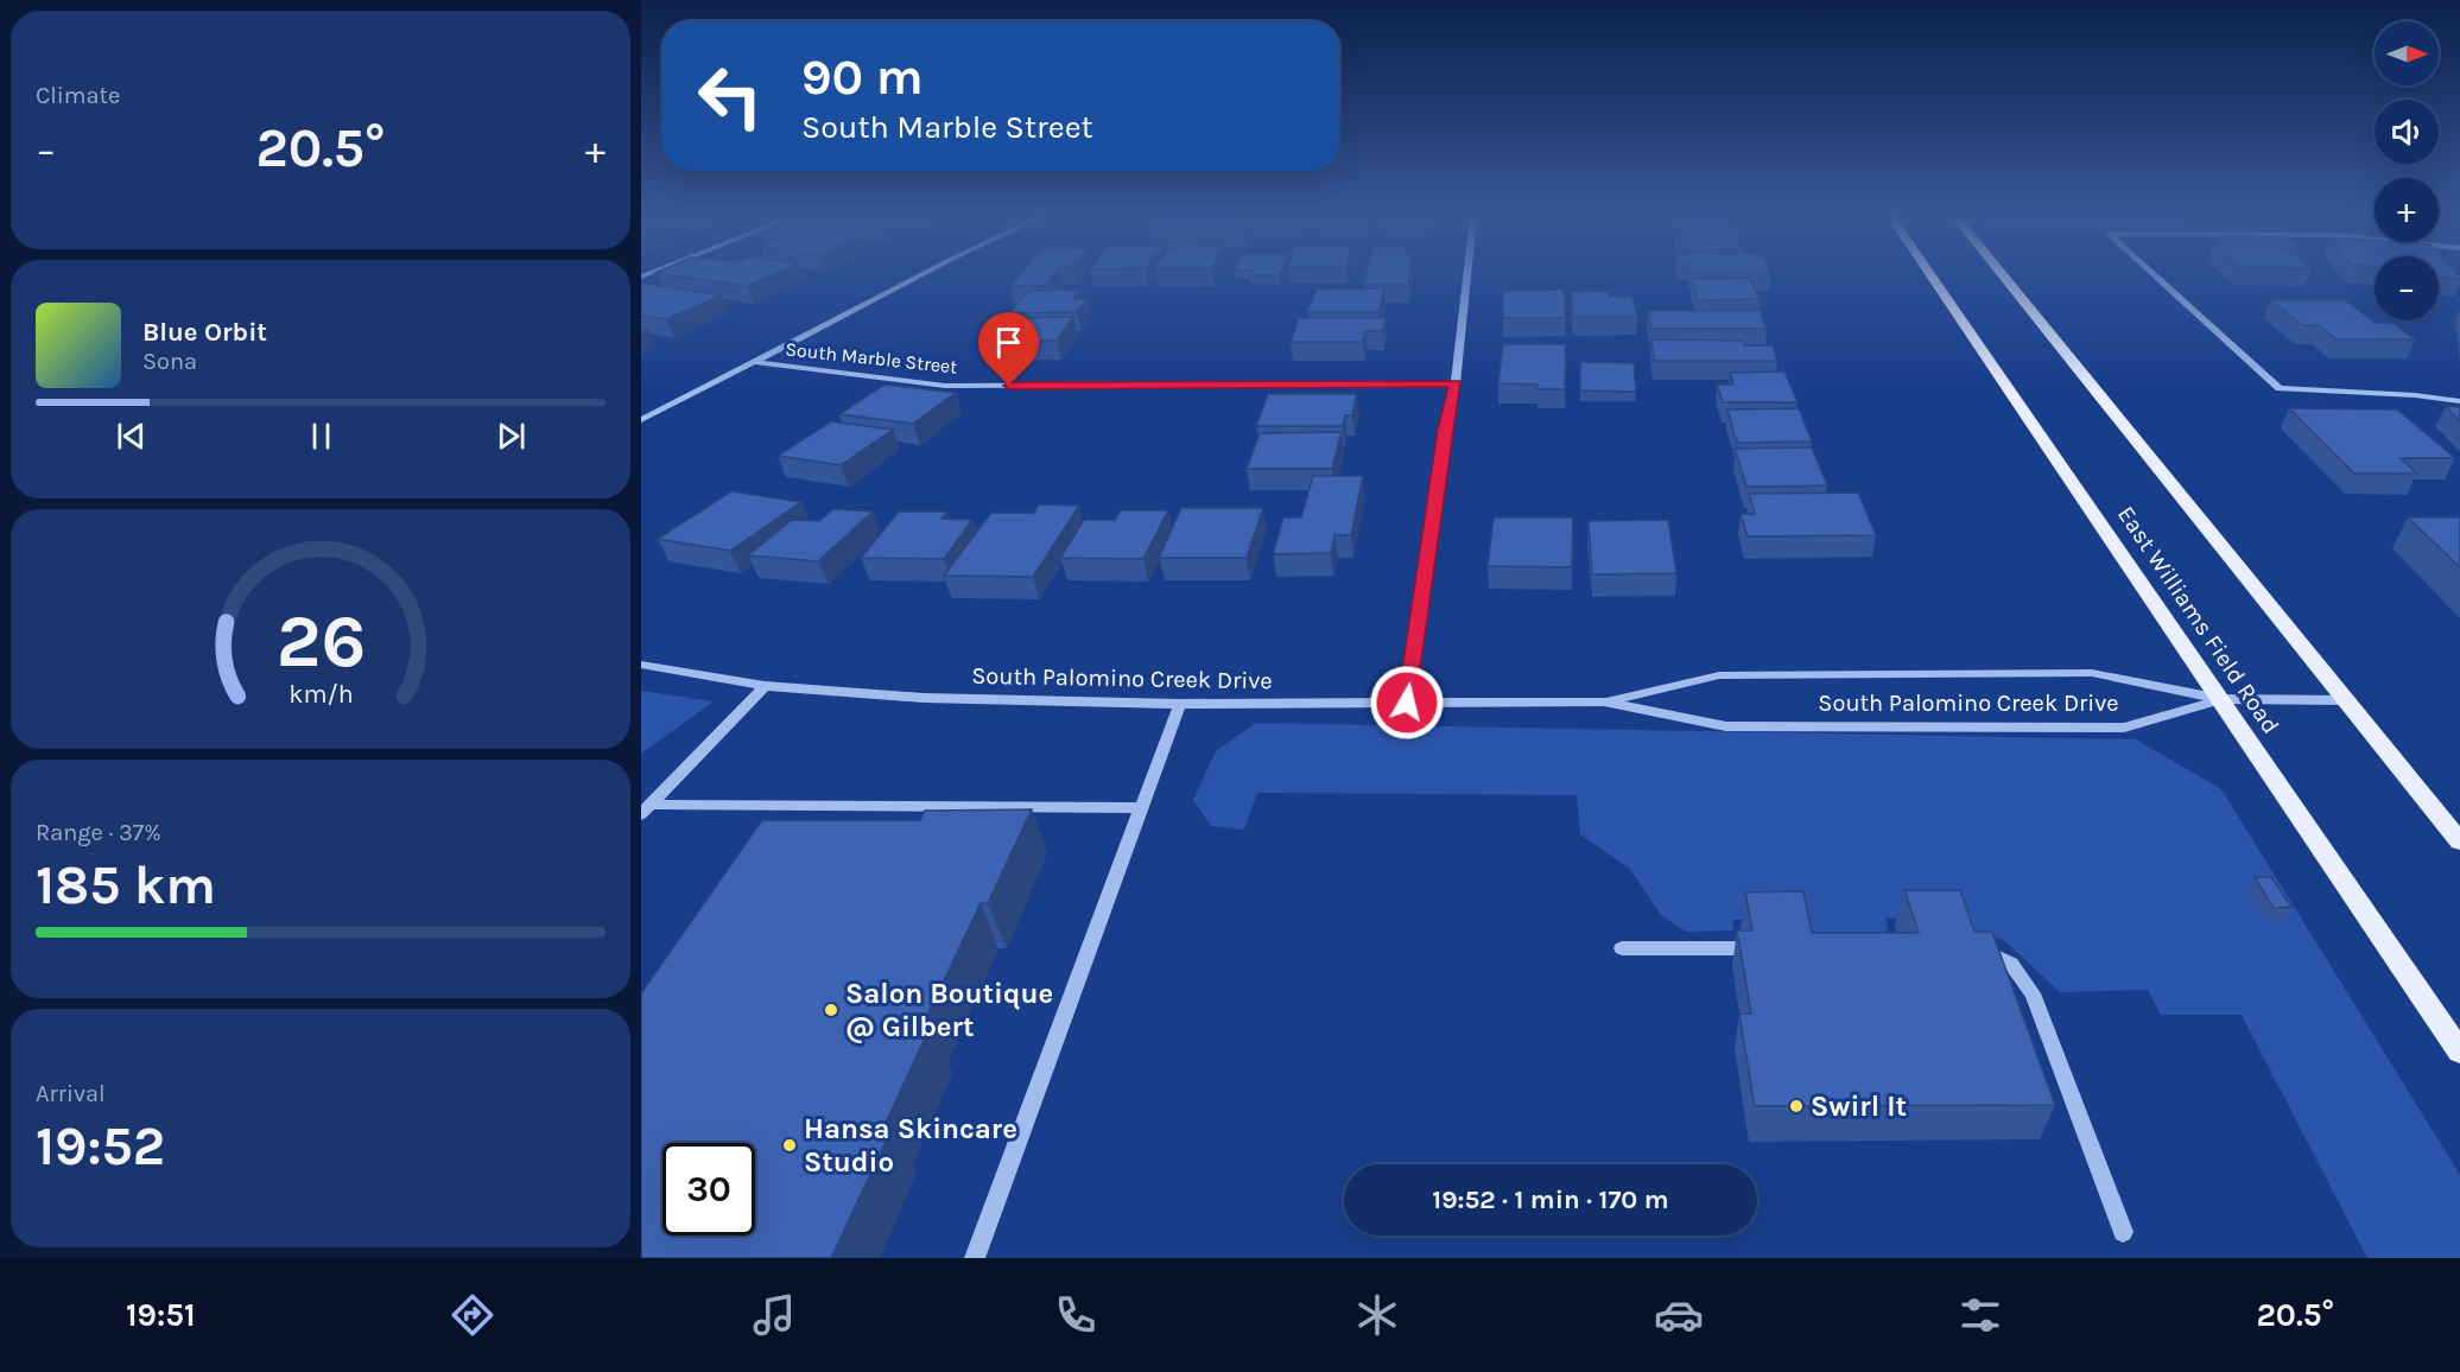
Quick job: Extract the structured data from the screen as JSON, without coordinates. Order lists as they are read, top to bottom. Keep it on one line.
{"streets":{"main road":["East Williams Field Road"],"street":["South Marble Street","South Palomino Creek Drive"]},"crossings":[["East Williams Field Road","South Palomino Creek Drive"]],"places":["Salon Boutique @ Gilbert","Swirl It","Hansa Skincare Studio"],"north":"right","page":{"tile":["Climate",["Range · 37%","185 km"],["Arrival","19:52"]],"map_buttons":["+","−"],"turn":["90 m","South Marble Street"],"heat":["−","20.5°","+"],"song":["Blue Orbit","Sona"],"limit":"30","trip":"19:52 · 1 min · 170 m","tabs":["19:51","20.5°"],"gauge":["26","km/h"]}}
